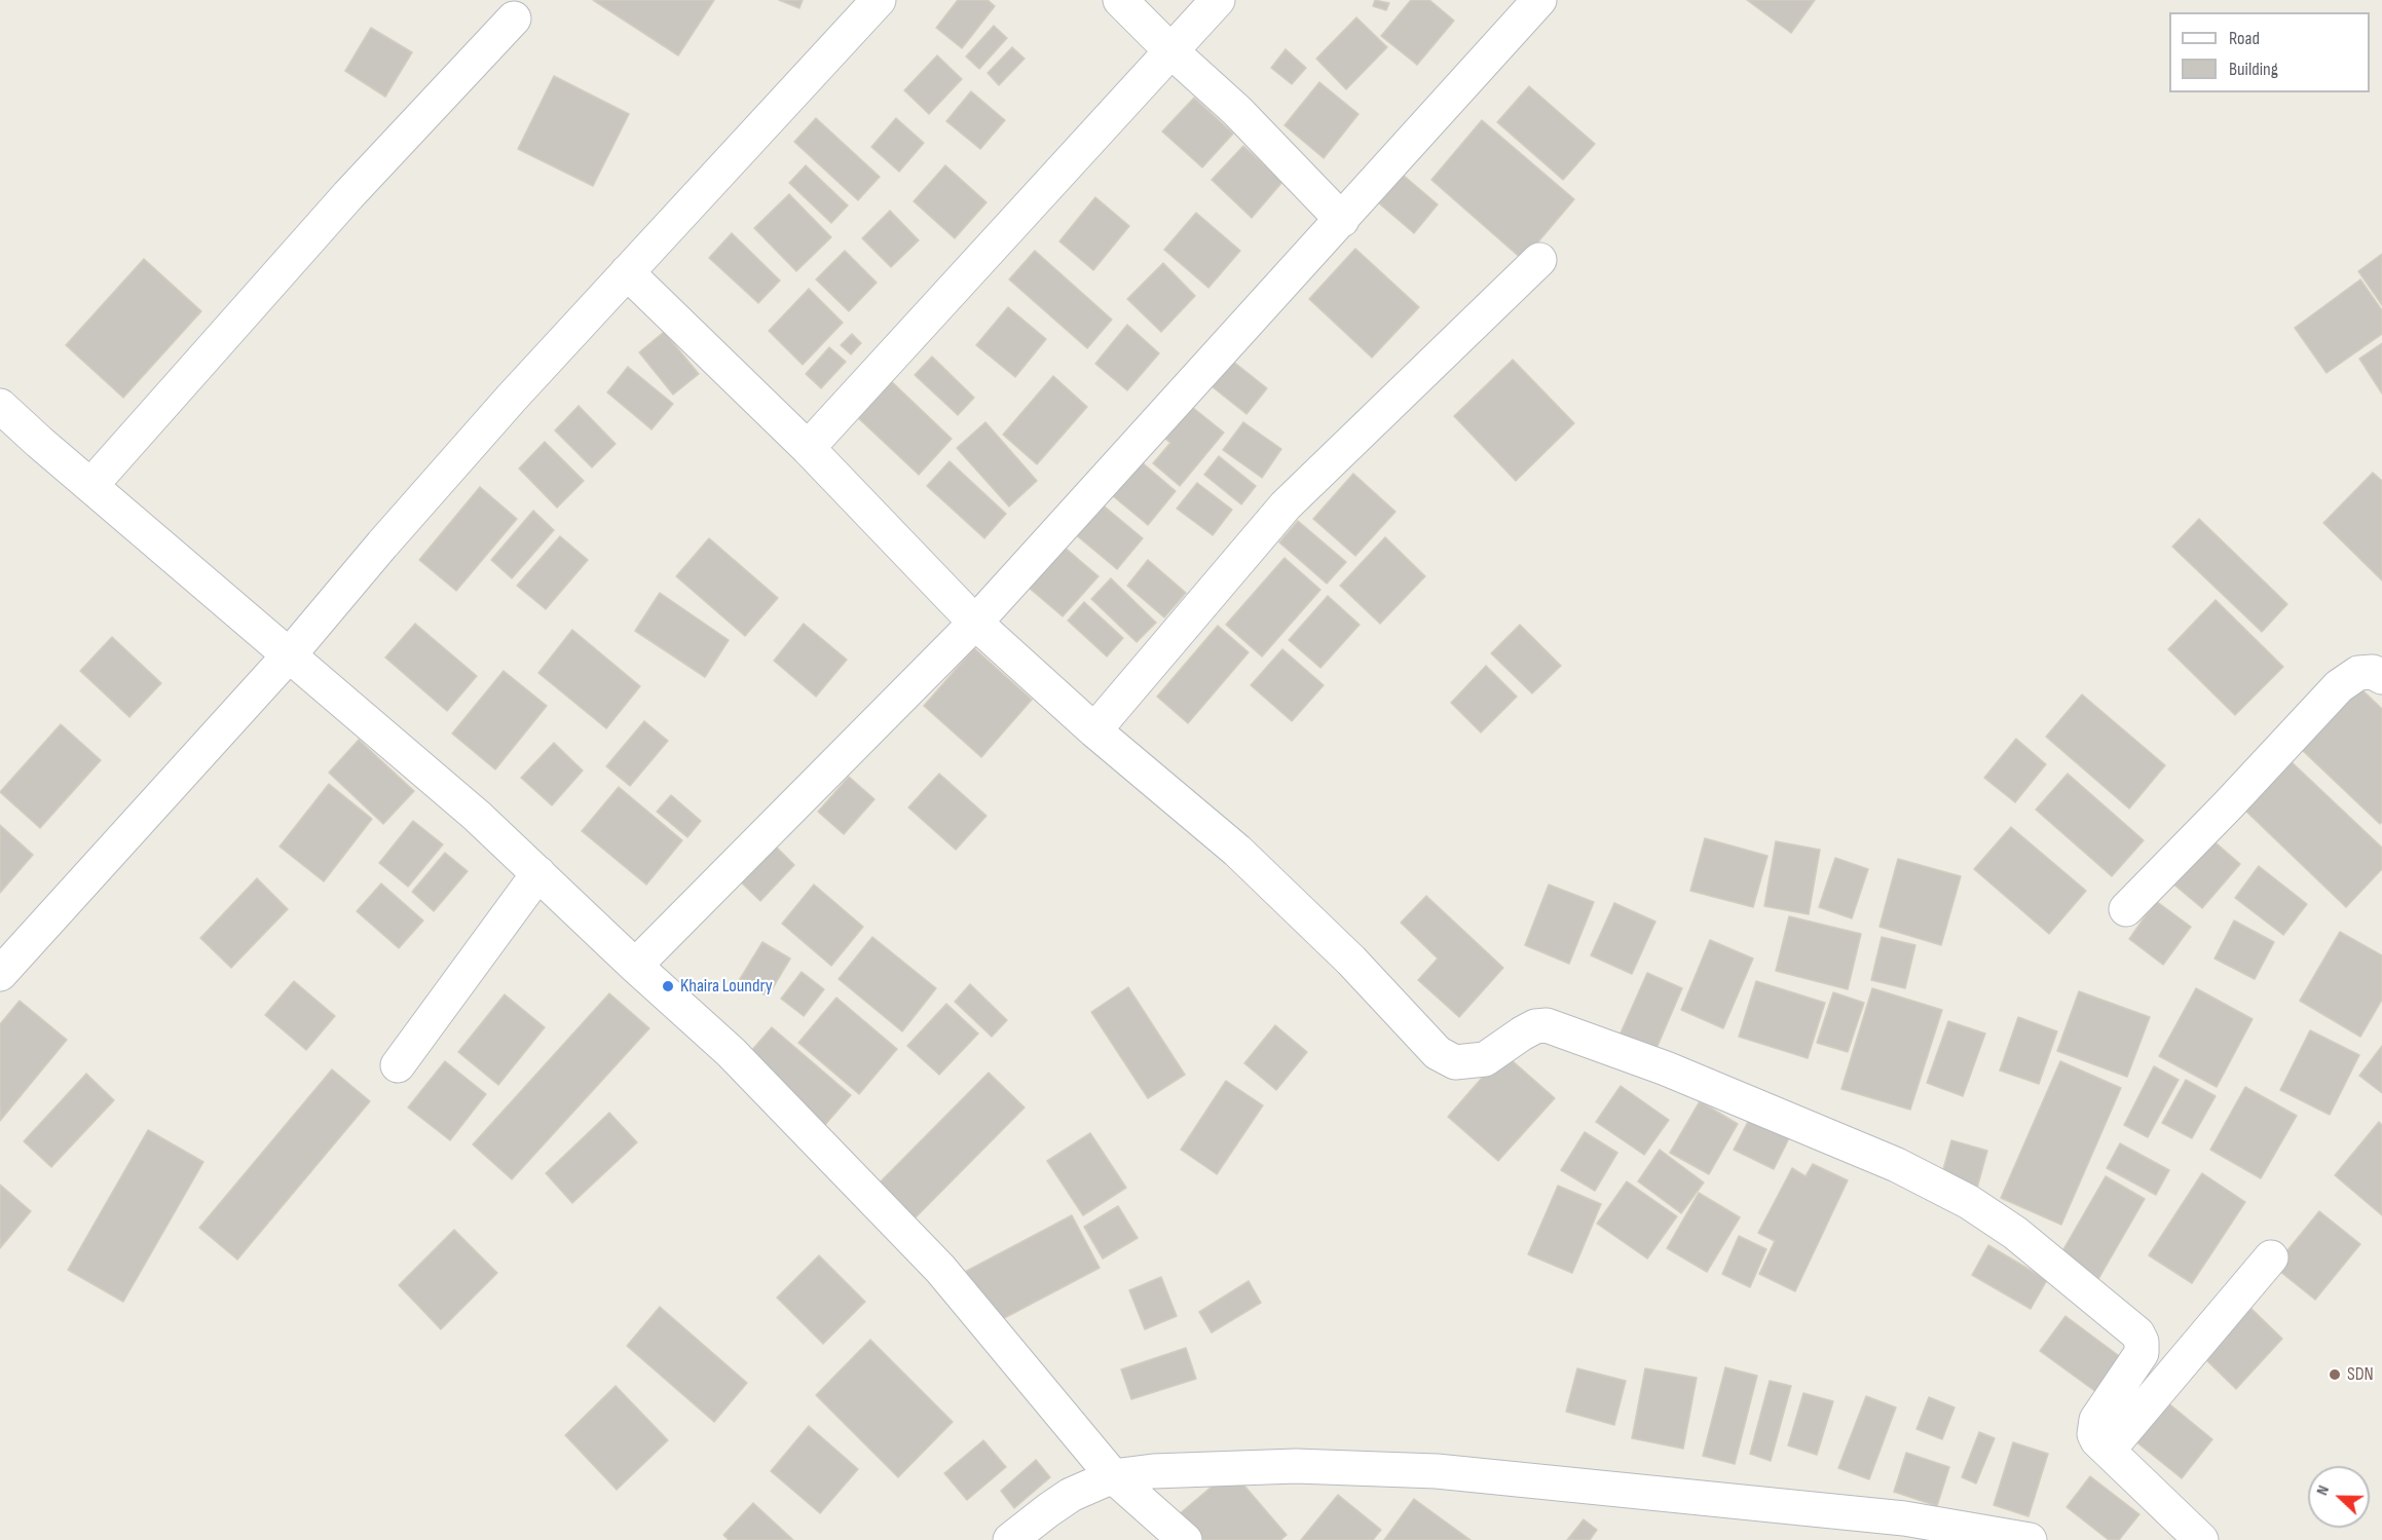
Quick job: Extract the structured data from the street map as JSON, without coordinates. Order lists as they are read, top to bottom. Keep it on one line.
{"places":["Khaira Loundry","SDN"],"legend":["Road","Building"],"north":"left"}
